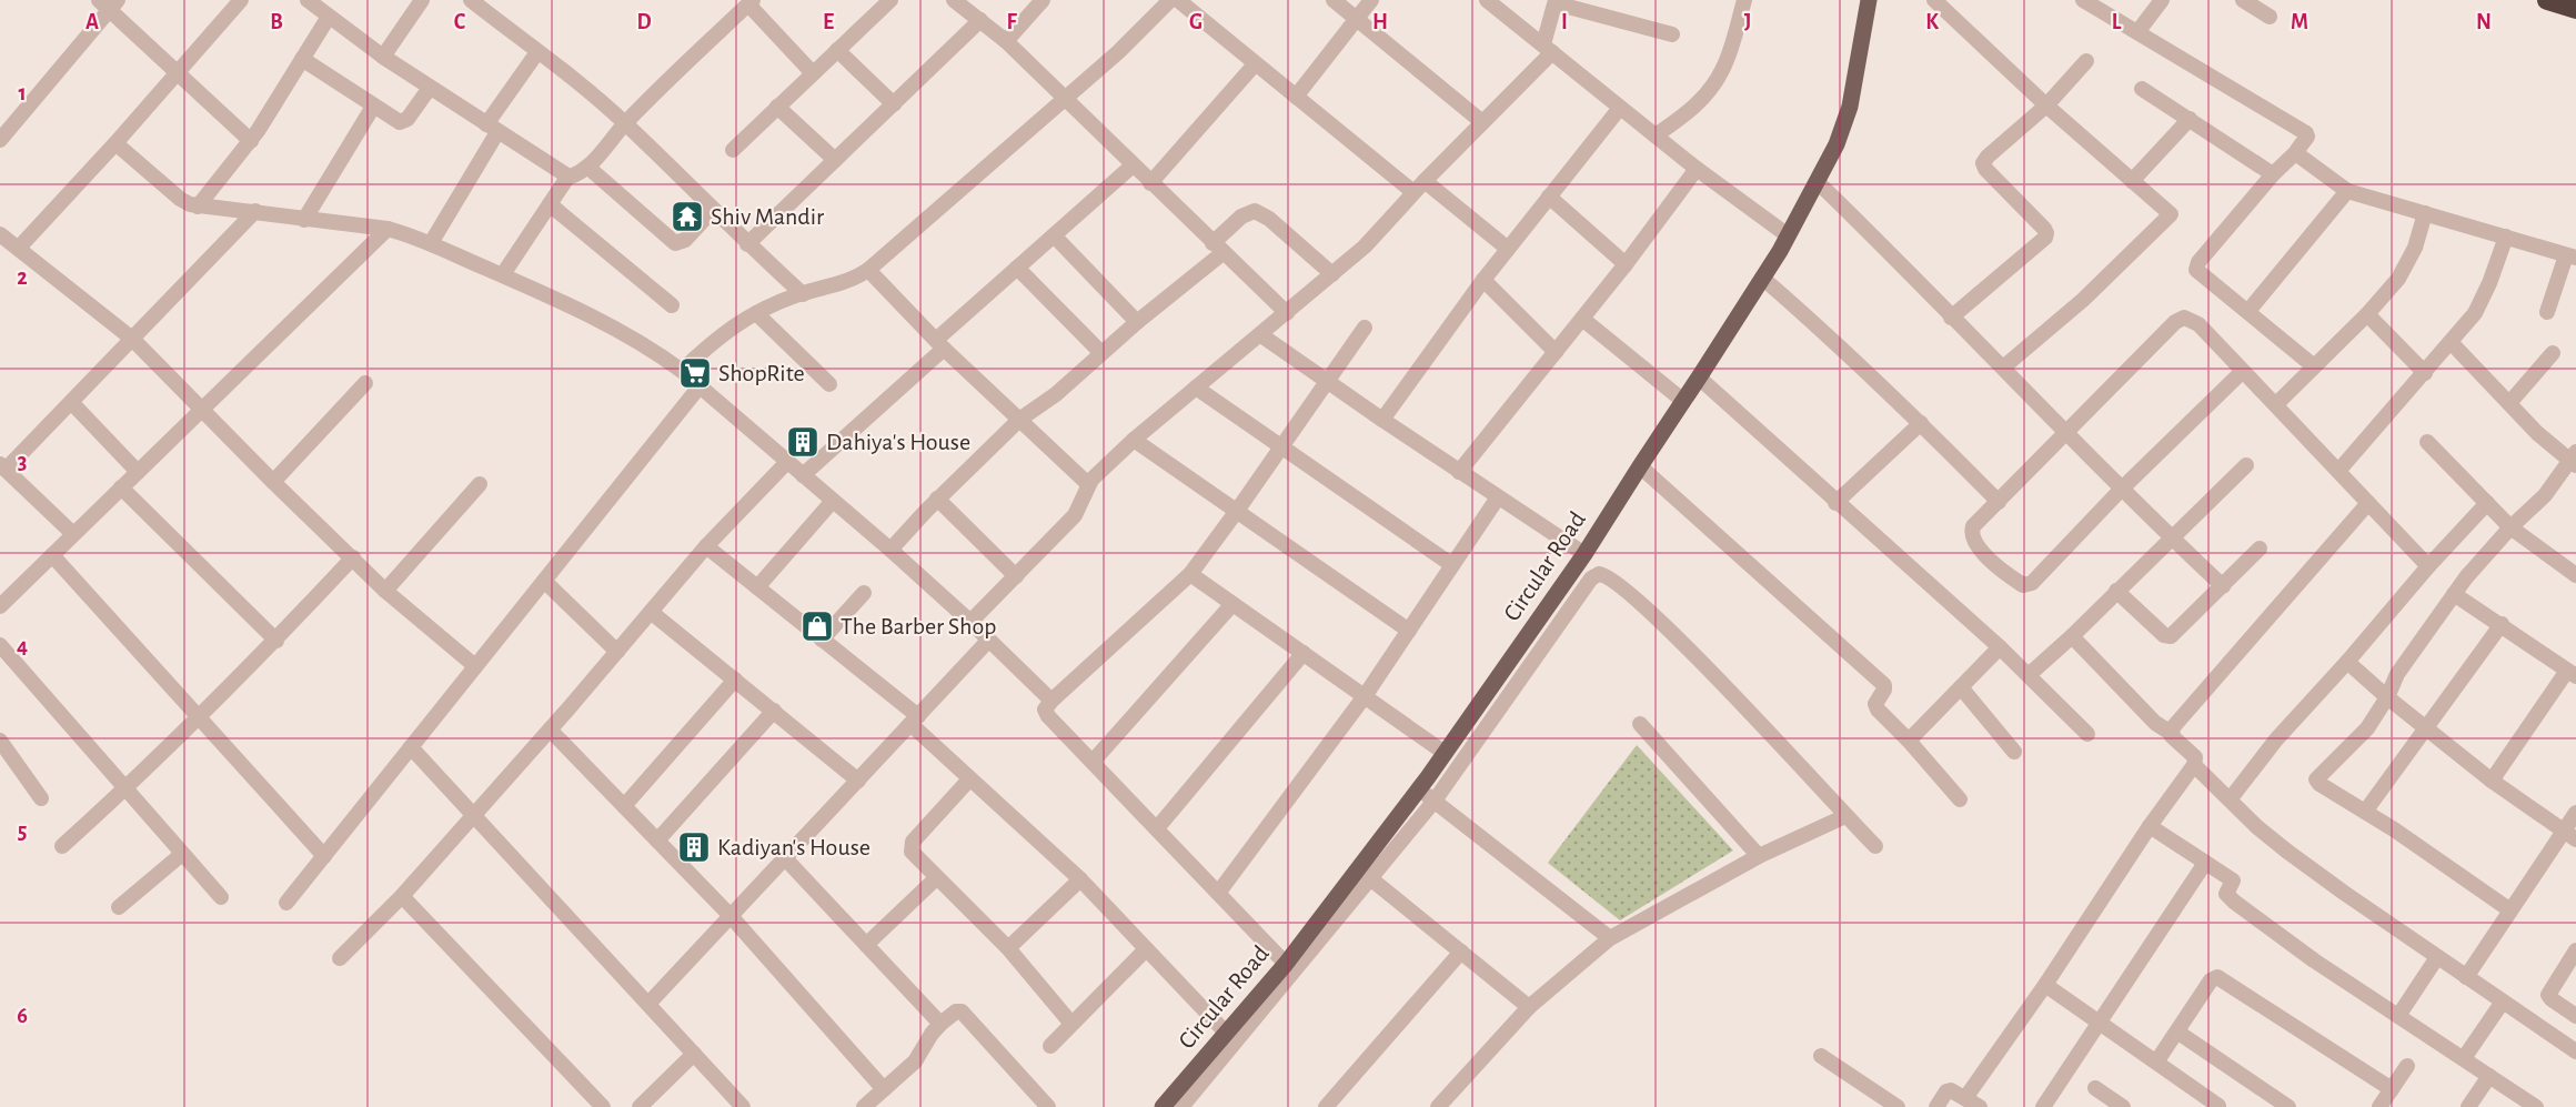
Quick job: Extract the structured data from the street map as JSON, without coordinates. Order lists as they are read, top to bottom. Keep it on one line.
{"streets":{"main road":["Circular Road"]},"places":{"temple":["Shiv Mandir"],"supermarket":["ShopRite"],"building":["Dahiya's House","Kadiyan's House"],"shop":["The Barber Shop"]},"grid":{"columns":["A","B","C","D","E","F","G","H","I","J","K","L","M","N"],"rows":["1","2","3","4","5","6"]}}
